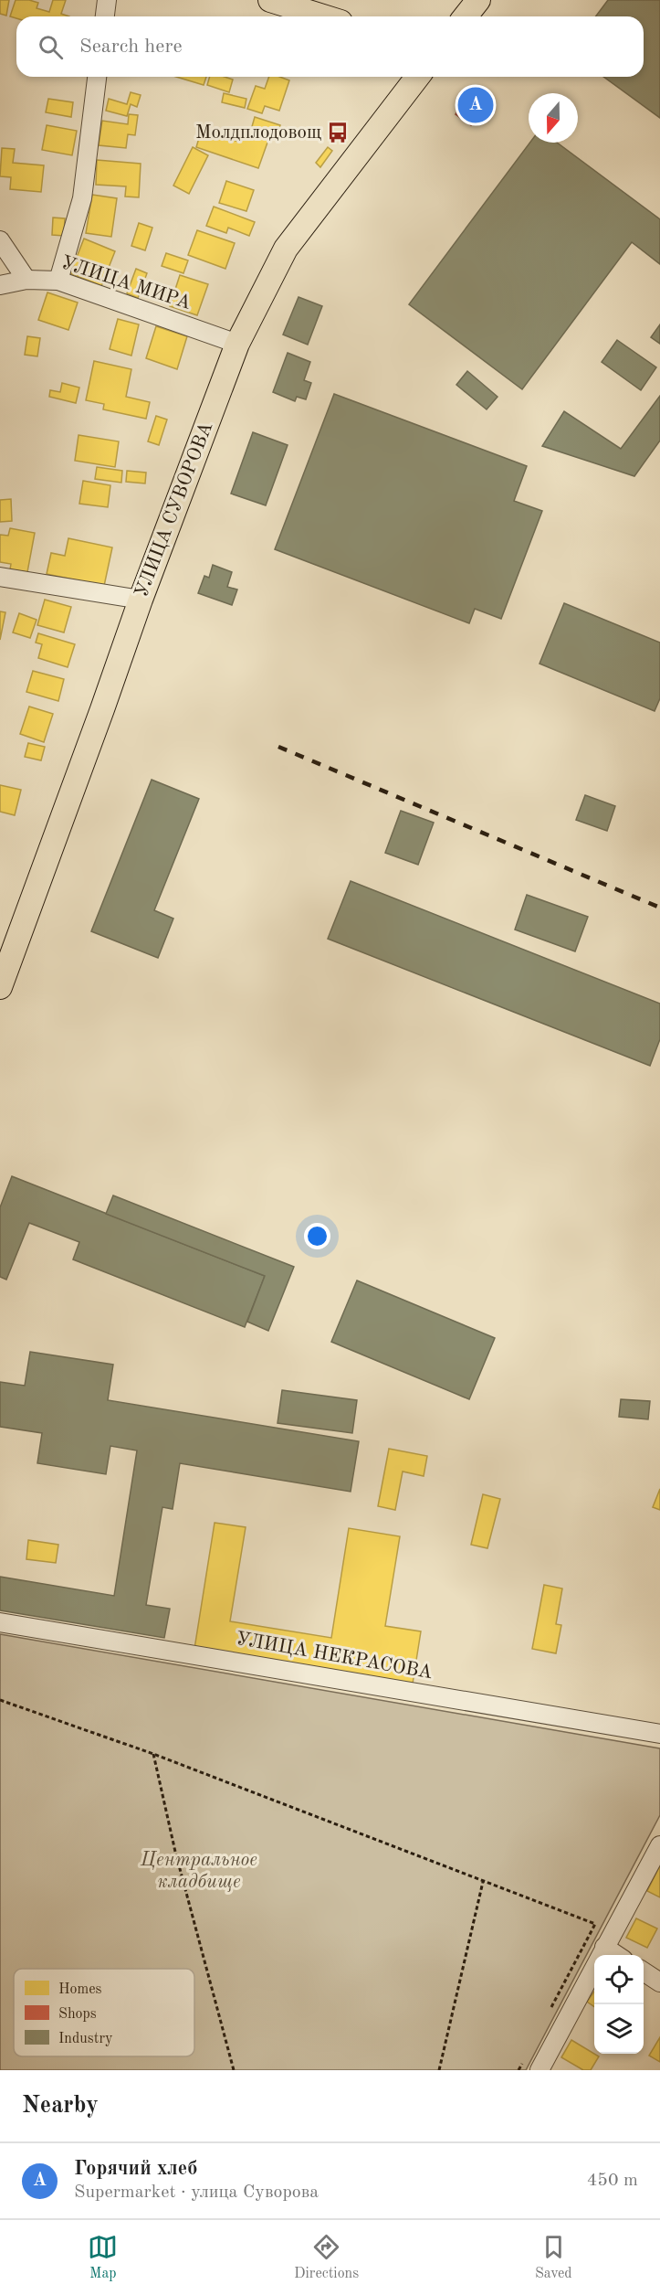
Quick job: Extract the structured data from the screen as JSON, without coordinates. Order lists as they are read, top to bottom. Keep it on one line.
{"streets":{"main road":["УЛИЦА СУВОРОВА"],"street":["УЛИЦА МИРА","УЛИЦА НЕКРАСОВА"]},"crossings":[["УЛИЦА МИРА","УЛИЦА СУВОРОВА"]],"parks":["Центральное кладбище"],"places":{"bus stop":["Молдплодовощ"]},"legend":["Homes","Shops","Industry"],"north":"bottom","page":{"search":"Search here","pins":"A","heading":"Nearby","list":[{"mark":"A","name":"Горячий хлеб","note":"Supermarket · улица Суворова","value":"450 m"}],"nav":["Map","Directions","Saved"]}}
